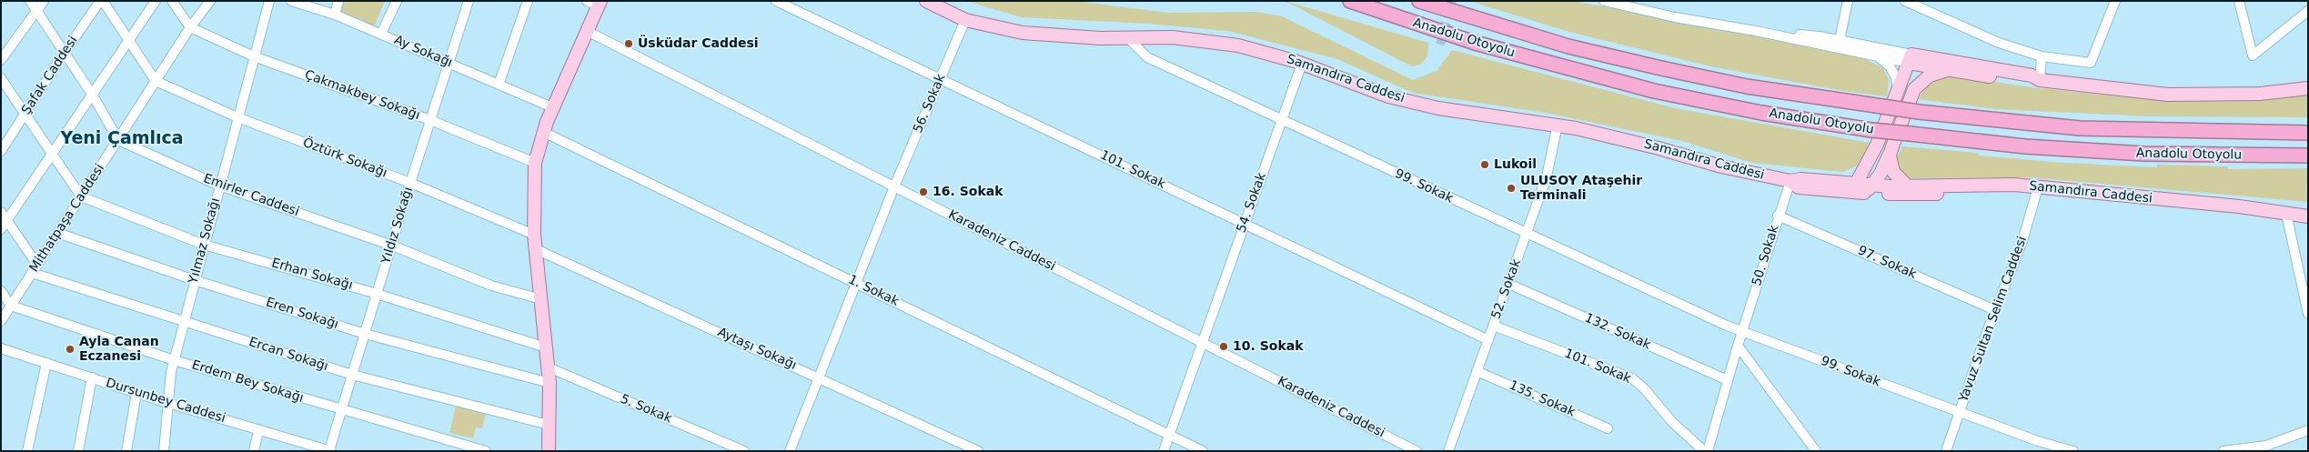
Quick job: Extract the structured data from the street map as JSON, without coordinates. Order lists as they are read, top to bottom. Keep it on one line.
{"streets":{"highway":["Anadolu Otoyolu"],"main road":["Samandıra Caddesi"],"street":["Ay Sokağı","Şafak Caddesi","Çakmakbey Sokağı","56. Sokak","Öztürk Sokağı","101. Sokak","99. Sokak","Emirler Caddesi","54. Sokak","Mithatpaşa Caddesi","Yıldız Sokağı","Yılmaz Sokağı","Karadeniz Caddesi","50. Sokak","97. Sokak","Erhan Sokağı","52. Sokak","1. Sokak","Eren Sokağı","Yavuz Sultan Selim Caddesi","132. Sokak","Aytaşı Sokağı","Ercan Sokağı","Erdem Bey Sokağı","135. Sokak","Dursunbey Caddesi","5. Sokak"]},"crossings":[["Ay Sokağı","Yıldız Sokağı"],["Samandıra Caddesi","56. Sokak"],["Samandıra Caddesi","99. Sokak"],["Samandıra Caddesi","54. Sokak"],["Samandıra Caddesi","50. Sokak"],["Samandıra Caddesi","52. Sokak"],["Samandıra Caddesi","Yavuz Sultan Selim Caddesi"],["Çakmakbey Sokağı","Mithatpaşa Caddesi"],["Çakmakbey Sokağı","Yıldız Sokağı"],["Çakmakbey Sokağı","Yılmaz Sokağı"],["56. Sokak","101. Sokak"],["56. Sokak","Karadeniz Caddesi"],["Öztürk Sokağı","Mithatpaşa Caddesi"],["Öztürk Sokağı","Yıldız Sokağı"],["Öztürk Sokağı","Yılmaz Sokağı"],["101. Sokak","54. Sokak"],["101. Sokak","52. Sokak"],["99. Sokak","54. Sokak"],["99. Sokak","50. Sokak"],["99. Sokak","52. Sokak"],["99. Sokak","Yavuz Sultan Selim Caddesi"],["Emirler Caddesi","Mithatpaşa Caddesi"],["Emirler Caddesi","Yıldız Sokağı"],["Emirler Caddesi","Yılmaz Sokağı"],["54. Sokak","Karadeniz Caddesi"],["Mithatpaşa Caddesi","Erhan Sokağı"],["Mithatpaşa Caddesi","Eren Sokağı"],["Mithatpaşa Caddesi","Ercan Sokağı"],["Mithatpaşa Caddesi","Erdem Bey Sokağı"],["Yıldız Sokağı","Erhan Sokağı"],["Yıldız Sokağı","Eren Sokağı"],["Yıldız Sokağı","Ercan Sokağı"],["Yıldız Sokağı","Erdem Bey Sokağı"],["Yıldız Sokağı","Dursunbey Caddesi"],["Yılmaz Sokağı","Erhan Sokağı"],["Yılmaz Sokağı","Eren Sokağı"],["Yılmaz Sokağı","Ercan Sokağı"],["Yılmaz Sokağı","Erdem Bey Sokağı"],["Yılmaz Sokağı","Dursunbey Caddesi"],["50. Sokak","97. Sokak"],["50. Sokak","132. Sokak"],["97. Sokak","Yavuz Sultan Selim Caddesi"],["52. Sokak","132. Sokak"],["52. Sokak","135. Sokak"]],"districts":["Yeni Çamlıca"],"places":["Üsküdar Caddesi","Lukoil","ULUSOY Ataşehir Terminali","16. Sokak","10. Sokak","Ayla Canan Eczanesi"]}
